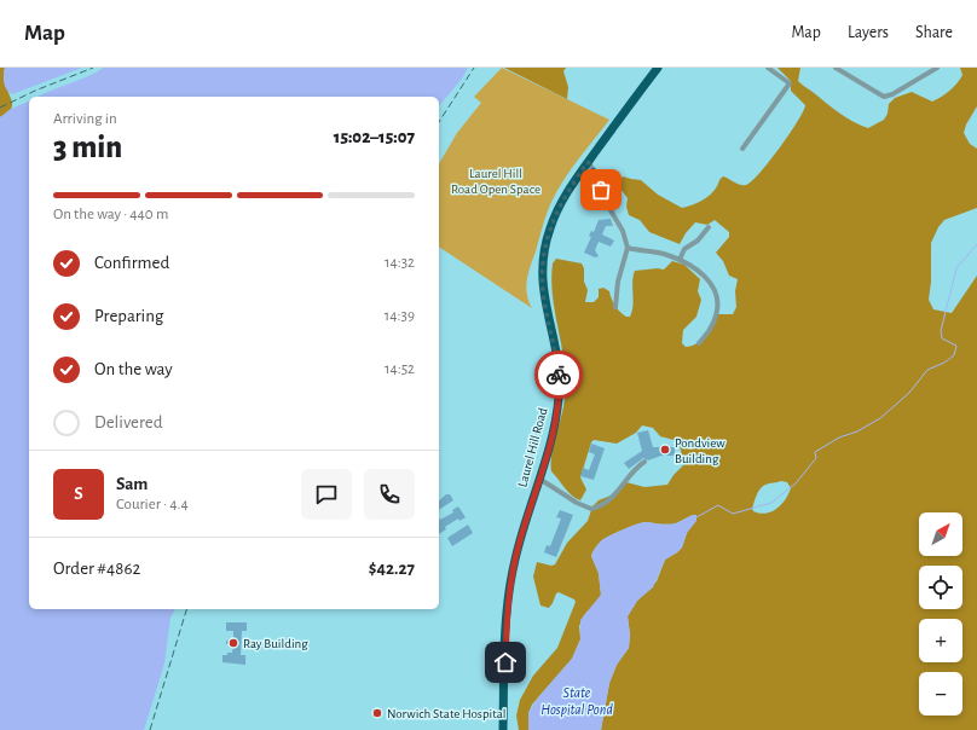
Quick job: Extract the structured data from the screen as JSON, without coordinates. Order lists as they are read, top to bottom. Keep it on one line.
{"streets":{"highway":["Laurel Hill Road"]},"water":["State Hospital Pond"],"parks":["Laurel Hill Road Open Space"],"places":["Pondview Building","Ray Building","Norwich State Hospital"],"north":"top right","page":{"header":"Map","nav":["Map","Layers","Share"],"heading":["3 min","Arriving in","15:02–15:07"],"panel":["Sam","Courier · 4.4","Order #4862","$42.27"],"bar":"On the way · 440 m","list":[["Confirmed","14:32"],["Preparing","14:39"],["On the way","14:52"],"Delivered"],"round":"S","map_buttons":["+","−"]}}
